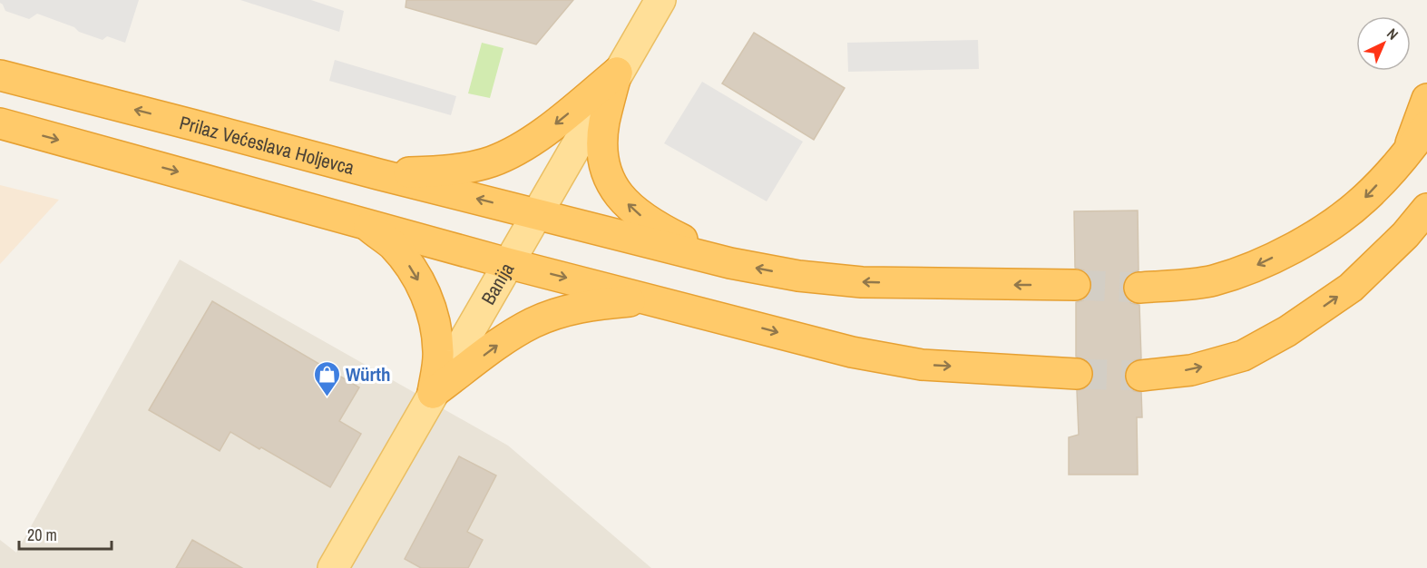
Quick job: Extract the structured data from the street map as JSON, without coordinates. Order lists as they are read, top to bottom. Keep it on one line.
{"streets":{"highway":["Prilaz Većeslava Holjevca"],"main road":["Banija"]},"crossings":[["Prilaz Većeslava Holjevca","Banija"]],"places":{"shop":["Würth"]},"scale_bar":"20 m","north":"top right"}
